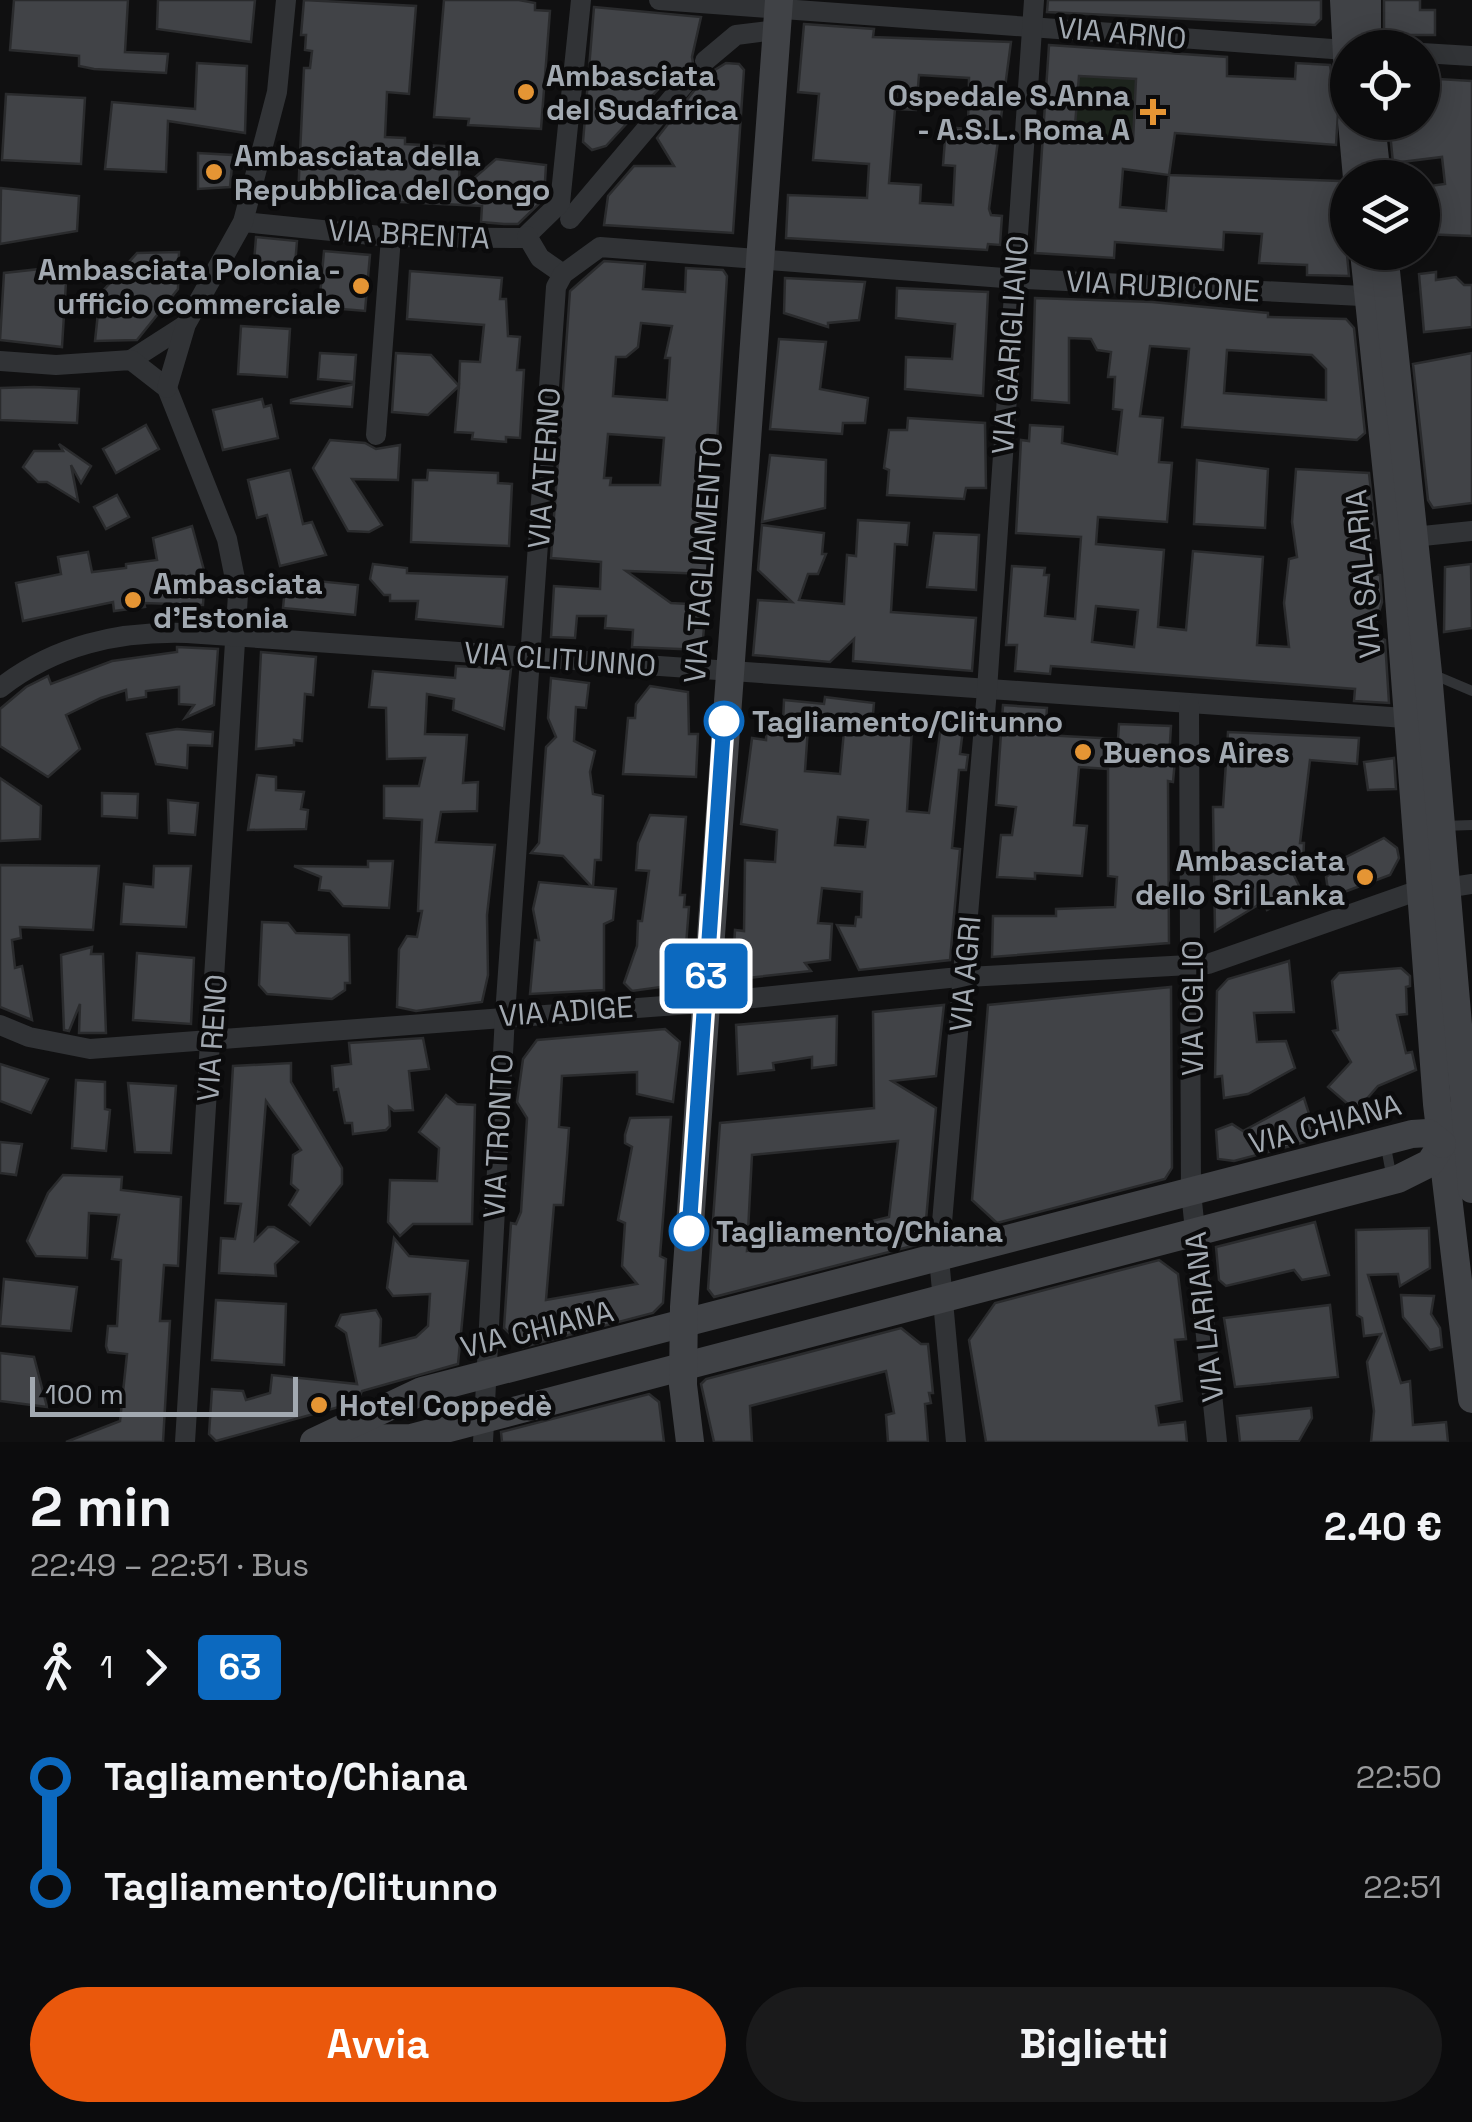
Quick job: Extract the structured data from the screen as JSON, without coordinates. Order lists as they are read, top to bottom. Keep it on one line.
{"streets":{"street":["VIA ARNO","VIA BRENTA","VIA RUBICONE","VIA GARIGLIANO","VIA ATERNO","VIA TAGLIAMENTO","VIA SALARIA","VIA CLITUNNO","VIA AGRI","VIA OGLIO","VIA ADIGE","VIA RENO","VIA CHIANA","VIA TRONTO","VIA LARIANA"]},"crossings":[["VIA ARNO","VIA GARIGLIANO"],["VIA ARNO","VIA TAGLIAMENTO"],["VIA RUBICONE","VIA GARIGLIANO"],["VIA RUBICONE","VIA TAGLIAMENTO"],["VIA RUBICONE","VIA SALARIA"],["VIA GARIGLIANO","VIA CLITUNNO"],["VIA GARIGLIANO","VIA AGRI"],["VIA ATERNO","VIA CLITUNNO"],["VIA ATERNO","VIA TRONTO"],["VIA TAGLIAMENTO","VIA CLITUNNO"],["VIA TAGLIAMENTO","VIA ADIGE"],["VIA TAGLIAMENTO","VIA CHIANA"],["VIA SALARIA","VIA CLITUNNO"],["VIA SALARIA","VIA ADIGE"],["VIA SALARIA","VIA CHIANA"],["VIA CLITUNNO","VIA AGRI"],["VIA CLITUNNO","VIA OGLIO"],["VIA CLITUNNO","VIA RENO"],["VIA CLITUNNO","VIA TRONTO"],["VIA AGRI","VIA ADIGE"],["VIA AGRI","VIA CHIANA"],["VIA OGLIO","VIA ADIGE"],["VIA OGLIO","VIA CHIANA"],["VIA OGLIO","VIA LARIANA"],["VIA ADIGE","VIA RENO"],["VIA ADIGE","VIA TRONTO"],["VIA CHIANA","VIA TRONTO"],["VIA CHIANA","VIA LARIANA"]],"places":{"other":["Ambasciata del Sudafrica","Ambasciata della Repubblica del Congo","Ambasciata Polonia - ufficio commerciale","Ambasciata d'Estonia","Tagliamento/Clitunno","Buenos Aires","Ambasciata dello Sri Lanka","Tagliamento/Chiana","Hotel Coppedè"],"health":["Ospedale S.Anna - A.S.L. Roma A"]},"lines":["bus line 63"],"scale_bar":"100 m","page":{"on_map":"63","scale":"100 m","heading":["2 min","22:49 – 22:51 · Bus","2.40 €"],"legs":["1","63"],"list":[{"name":"Tagliamento/Chiana","value":"22:50"},{"name":"Tagliamento/Clitunno","value":"22:51"}],"buttons":["Avvia","Biglietti"]}}
